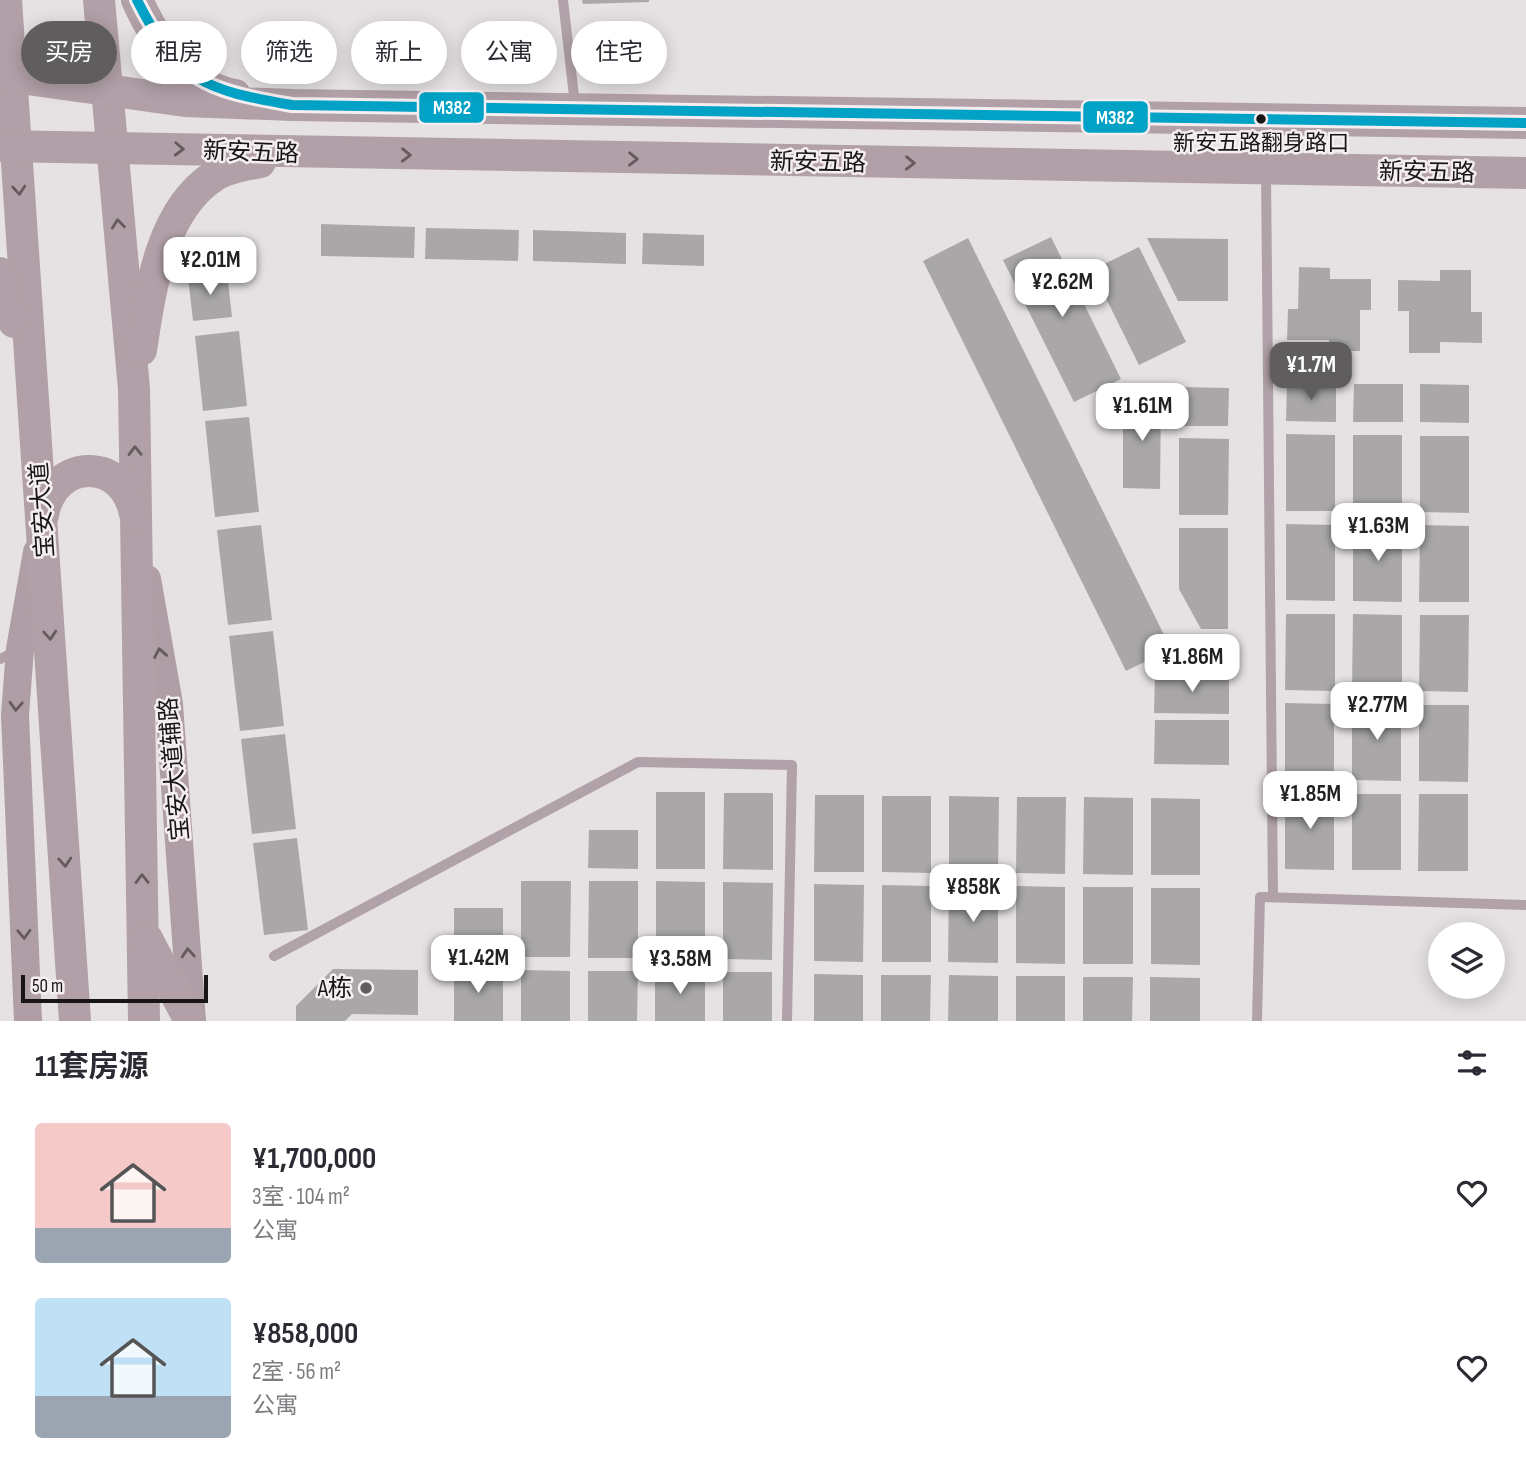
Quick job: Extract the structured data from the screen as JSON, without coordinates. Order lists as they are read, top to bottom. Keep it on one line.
{"streets":{"main road":["新安五路","宝安大道","宝安大道辅路"]},"crossings":[["新安五路","宝安大道"]],"places":["新安五路翻身路口","A栋"],"lines":["transit line M382"],"scale_bar":"50 m","page":{"chip":["买房","租房","筛选","新上","公寓","住宅"],"price":["¥2.01M","¥2.62M","¥1.7M","¥1.61M","¥1.63M","¥1.86M","¥2.77M","¥1.85M","¥858K","¥1.42M","¥3.58M"],"scale":"50 m","heading":"11套房源","list":[{"name":"¥1,700,000","note":"3室 · 104 m² · 公寓"},{"name":"¥858,000","note":"2室 · 56 m² · 公寓"}]}}
